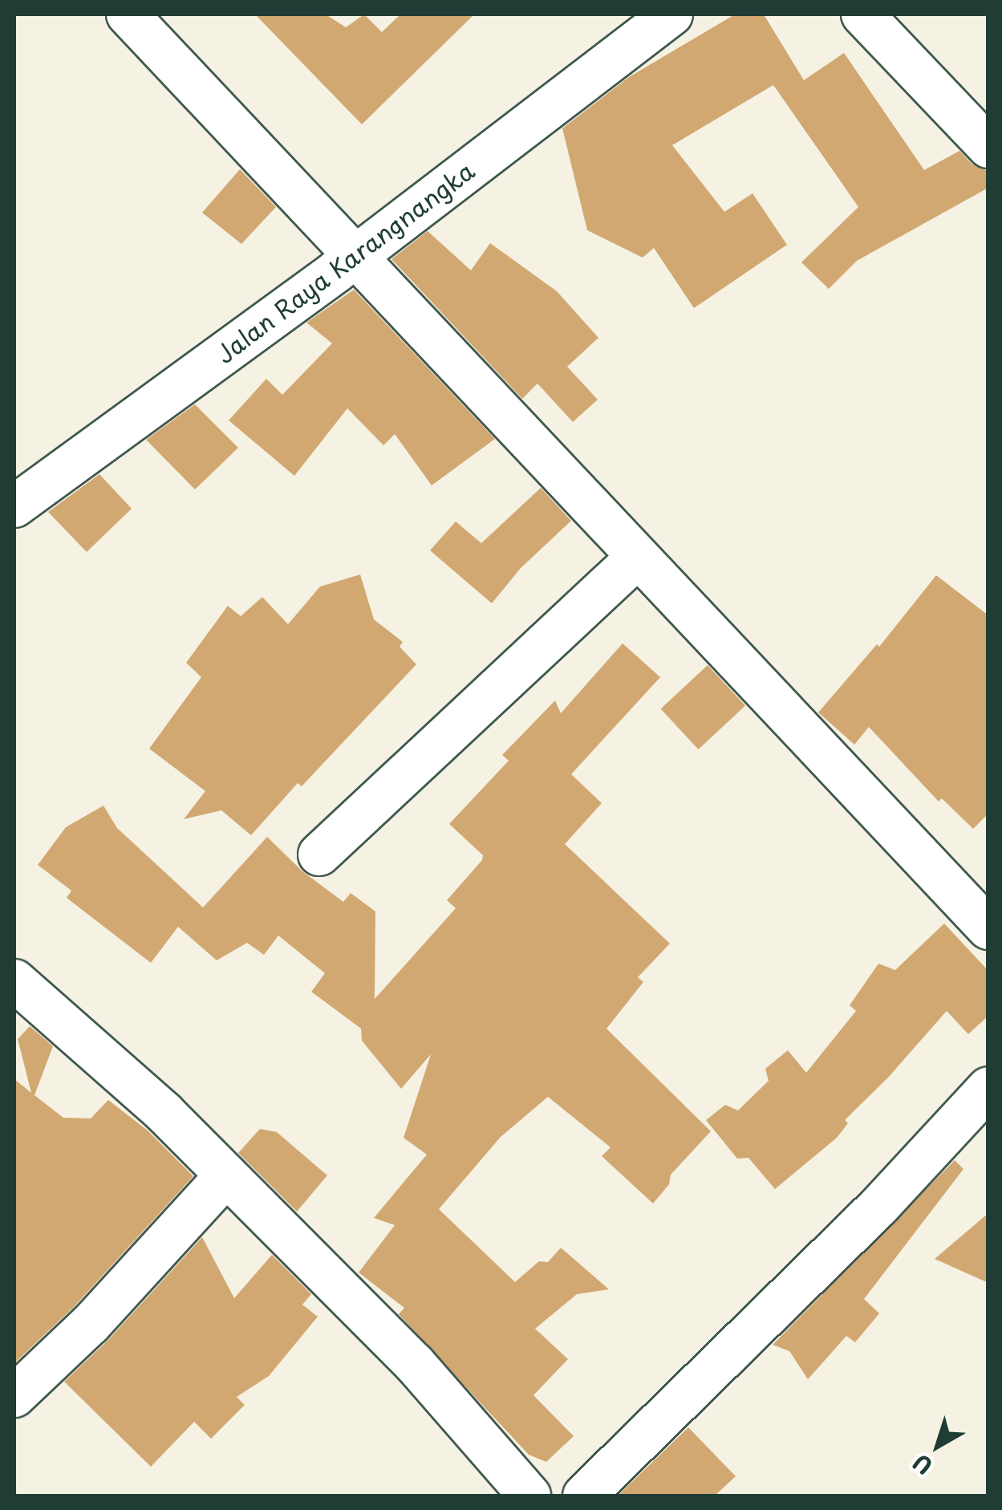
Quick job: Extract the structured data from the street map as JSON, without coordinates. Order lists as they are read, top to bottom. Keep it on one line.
{"streets":{"street":["Jalan Raya Karangnangka"]},"north":"bottom left"}
